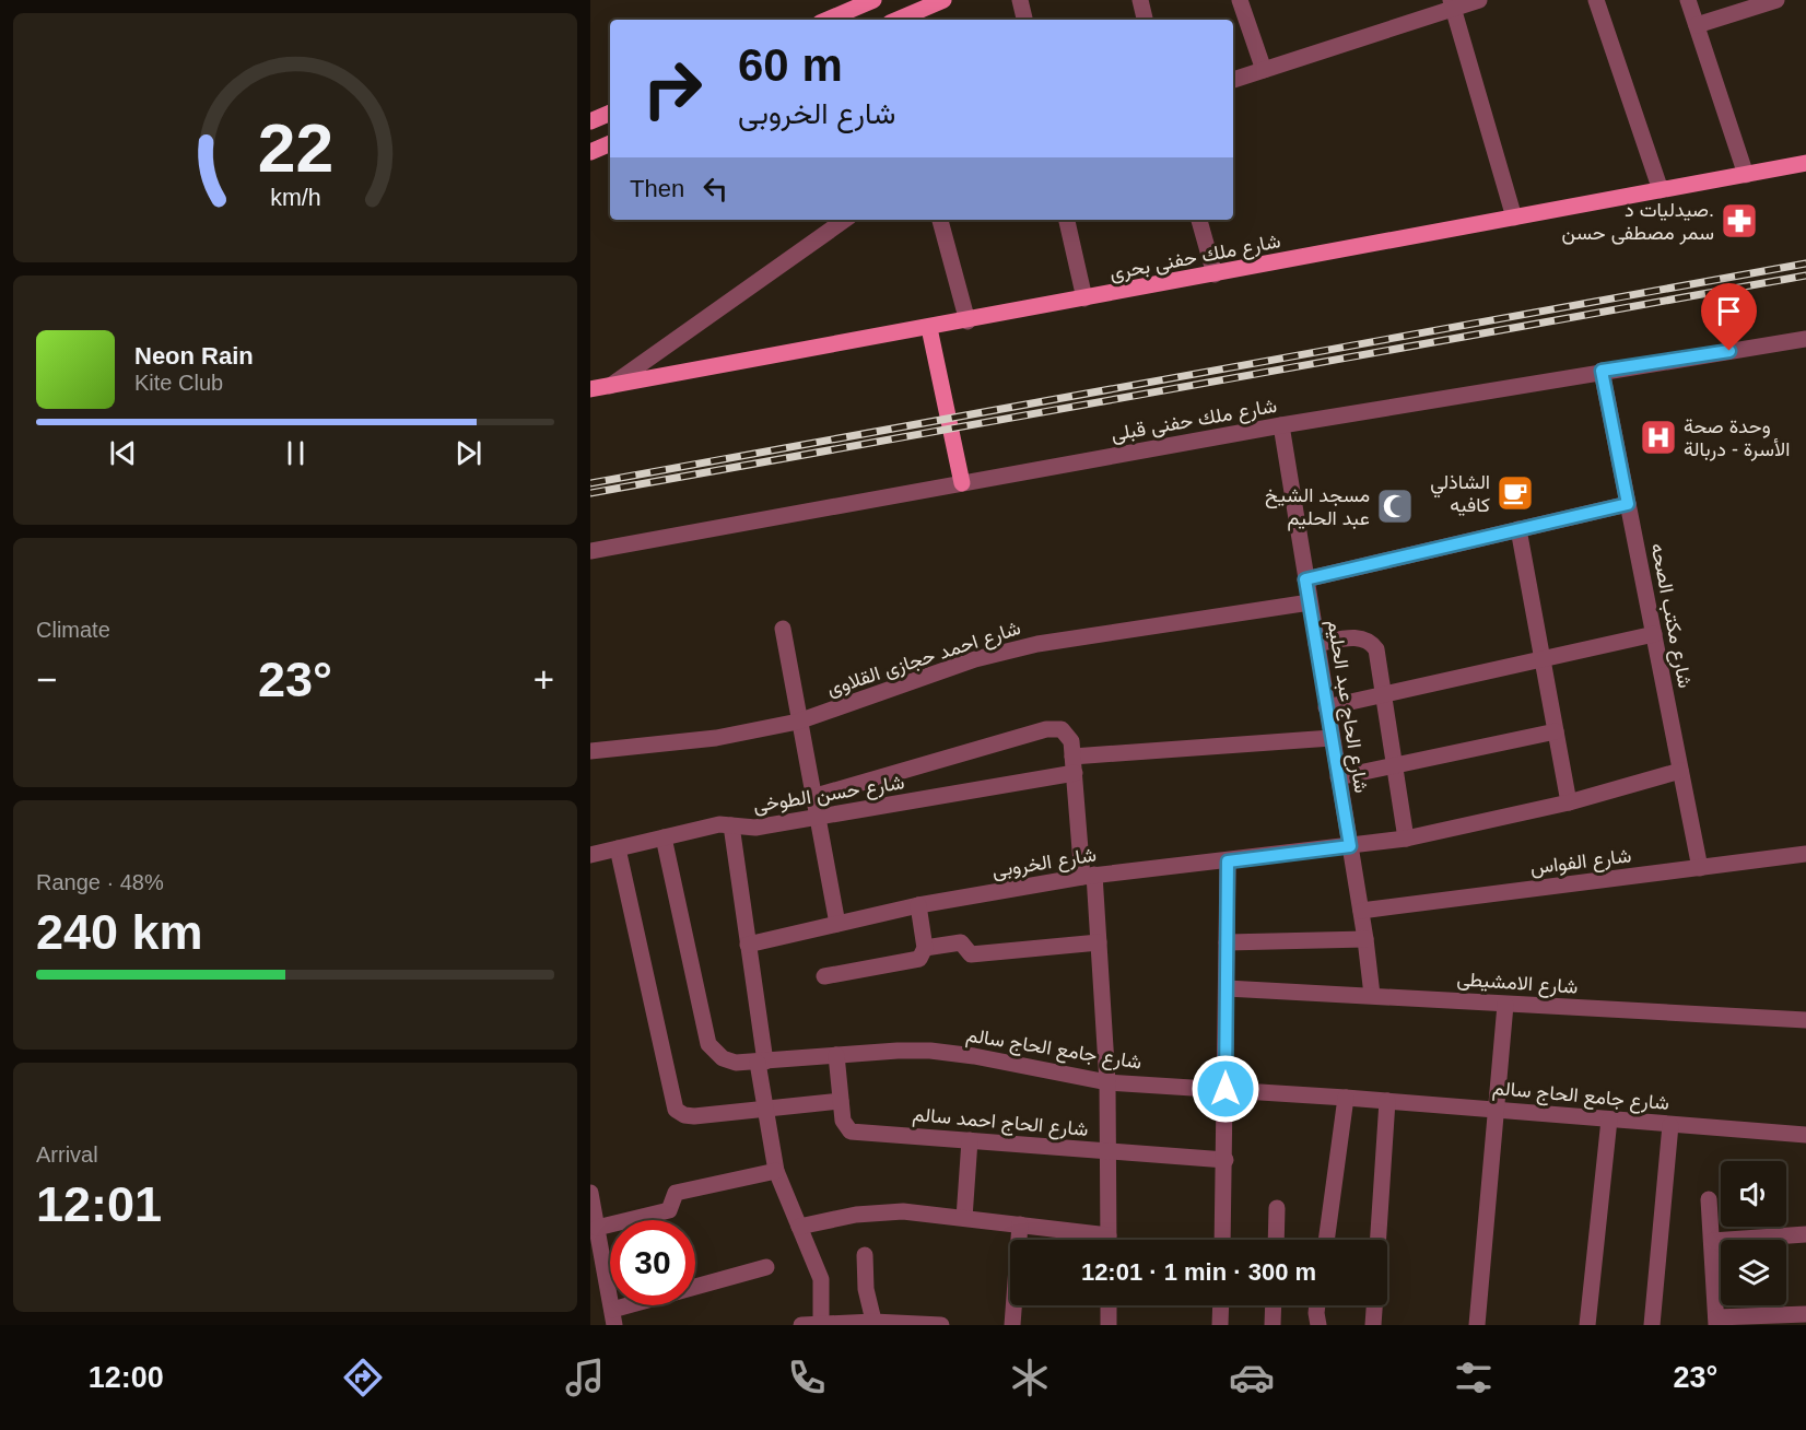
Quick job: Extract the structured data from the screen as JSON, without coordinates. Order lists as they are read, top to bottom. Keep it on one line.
{"streets":{"main road":["شارع ملك حفنى بحرى"],"street":["شارع ملك حفنى قبلى","شارع مكتب الصحه","شارع احمد حجازى القلاوى","شارع الحاج عبد الحليم","شارع حسن الطوخى","شارع الفواس","شارع الخروبى","شارع الامشيطى","شارع جامع الحاج سالم","شارع الحاج احمد سالم"]},"crossings":[["شارع ملك حفنى قبلى","شارع مكتب الصحه"],["شارع ملك حفنى قبلى","شارع الحاج عبد الحليم"],["شارع مكتب الصحه","شارع الفواس"],["شارع مكتب الصحه","شارع الخروبى"],["شارع احمد حجازى القلاوى","شارع الحاج عبد الحليم"],["شارع الحاج عبد الحليم","شارع حسن الطوخى"],["شارع الحاج عبد الحليم","شارع الفواس"],["شارع الحاج عبد الحليم","شارع الخروبى"],["شارع الحاج عبد الحليم","شارع الامشيطى"],["شارع حسن الطوخى","شارع جامع الحاج سالم"],["شارع جامع الحاج سالم","شارع الحاج احمد سالم"]],"places":{"pharmacy":["صيدليات د. سمر مصطفى حسن"],"hospital":["وحدة صحة الأسرة - دربالة"],"cafe":["الشاذلي كافيه"],"mosque":["مسجد الشيخ عبد الحليم"]},"page":{"turn":["60 m","شارع الخروبى"],"then":"Then","song":["Neon Rain","Kite Club"],"tile":["Climate",["Range · 48%","240 km"],["Arrival","12:01"]],"heat":["−","23°","+"],"limit":"30","trip":"12:01 · 1 min · 300 m","tabs":["12:00","23°"],"gauge":["22","km/h"]}}
